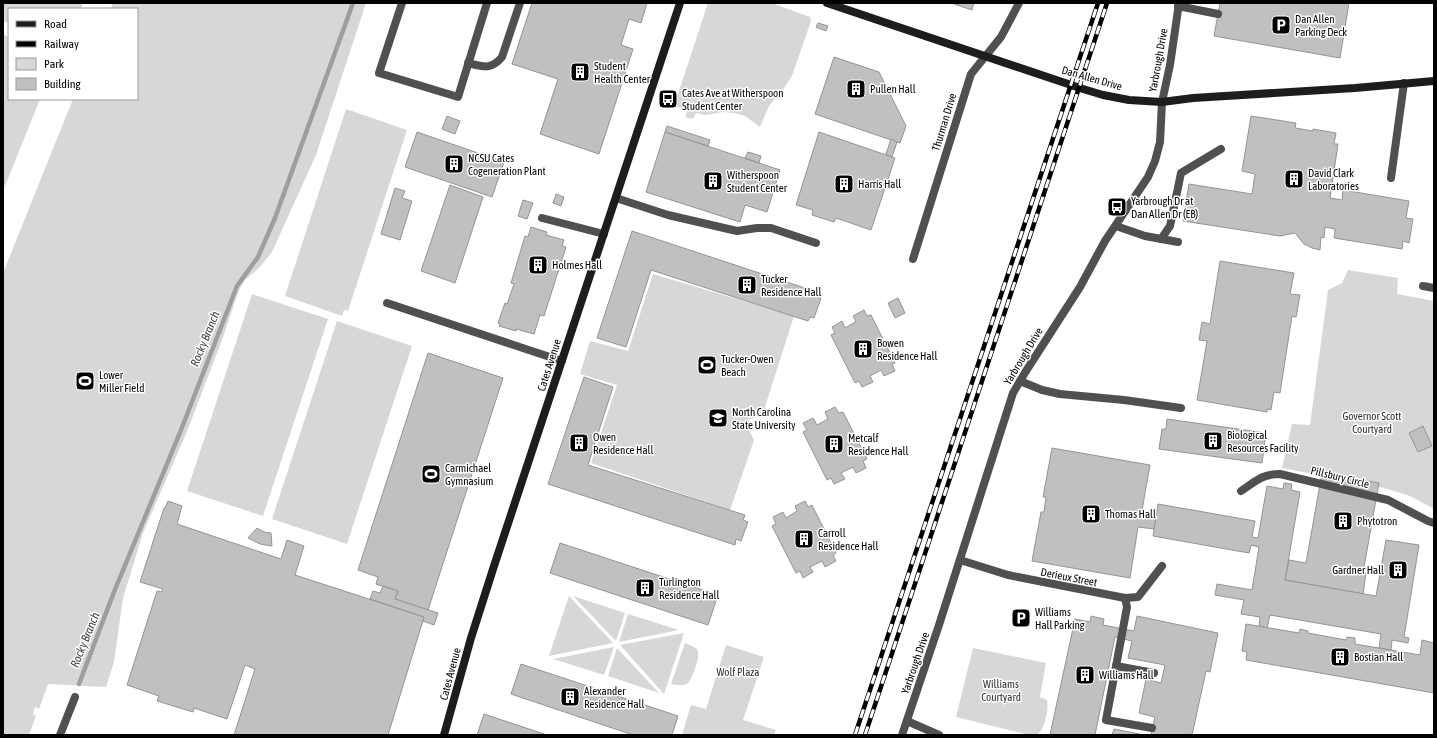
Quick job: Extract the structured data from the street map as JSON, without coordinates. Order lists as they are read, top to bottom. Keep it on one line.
{"streets":{"street":["Yarbrough Drive","Dan Allen Drive","Thurman Drive","Cates Avenue","Pillsbury Circle","Derieux Street"]},"crossings":[["Yarbrough Drive","Dan Allen Drive"],["Yarbrough Drive","Derieux Street"],["Dan Allen Drive","Thurman Drive"]],"water":["Rocky Branch"],"parks":["Governor Scott Courtyard","Wolf Plaza","Williams Courtyard"],"places":{"parking":["Dan Allen Parking Deck","Williams Hall Parking"],"building":["Student Health Center","Pullen Hall","NCSU Cates Cogeneration Plant","David Clark Laboratories","Witherspoon Student Center","Harris Hall","Holmes Hall","Tucker Residence Hall","Bowen Residence Hall","Biological Resources Facility","Owen Residence Hall","Metcalf Residence Hall","Thomas Hall","Phytotron","Carroll Residence Hall","Gardner Hall","Turlington Residence Hall","Bostian Hall","Williams Hall","Alexander Residence Hall"],"bus stop":["Cates Ave at Witherspoon Student Center","Yarbrough Dr at Dan Allen Dr (EB)"],"sports":["Tucker-Owen Beach","Lower Miller Field","Carmichael Gymnasium"],"school or university":["North Carolina State University"]},"legend":["Road","Railway","Park","Building"]}
